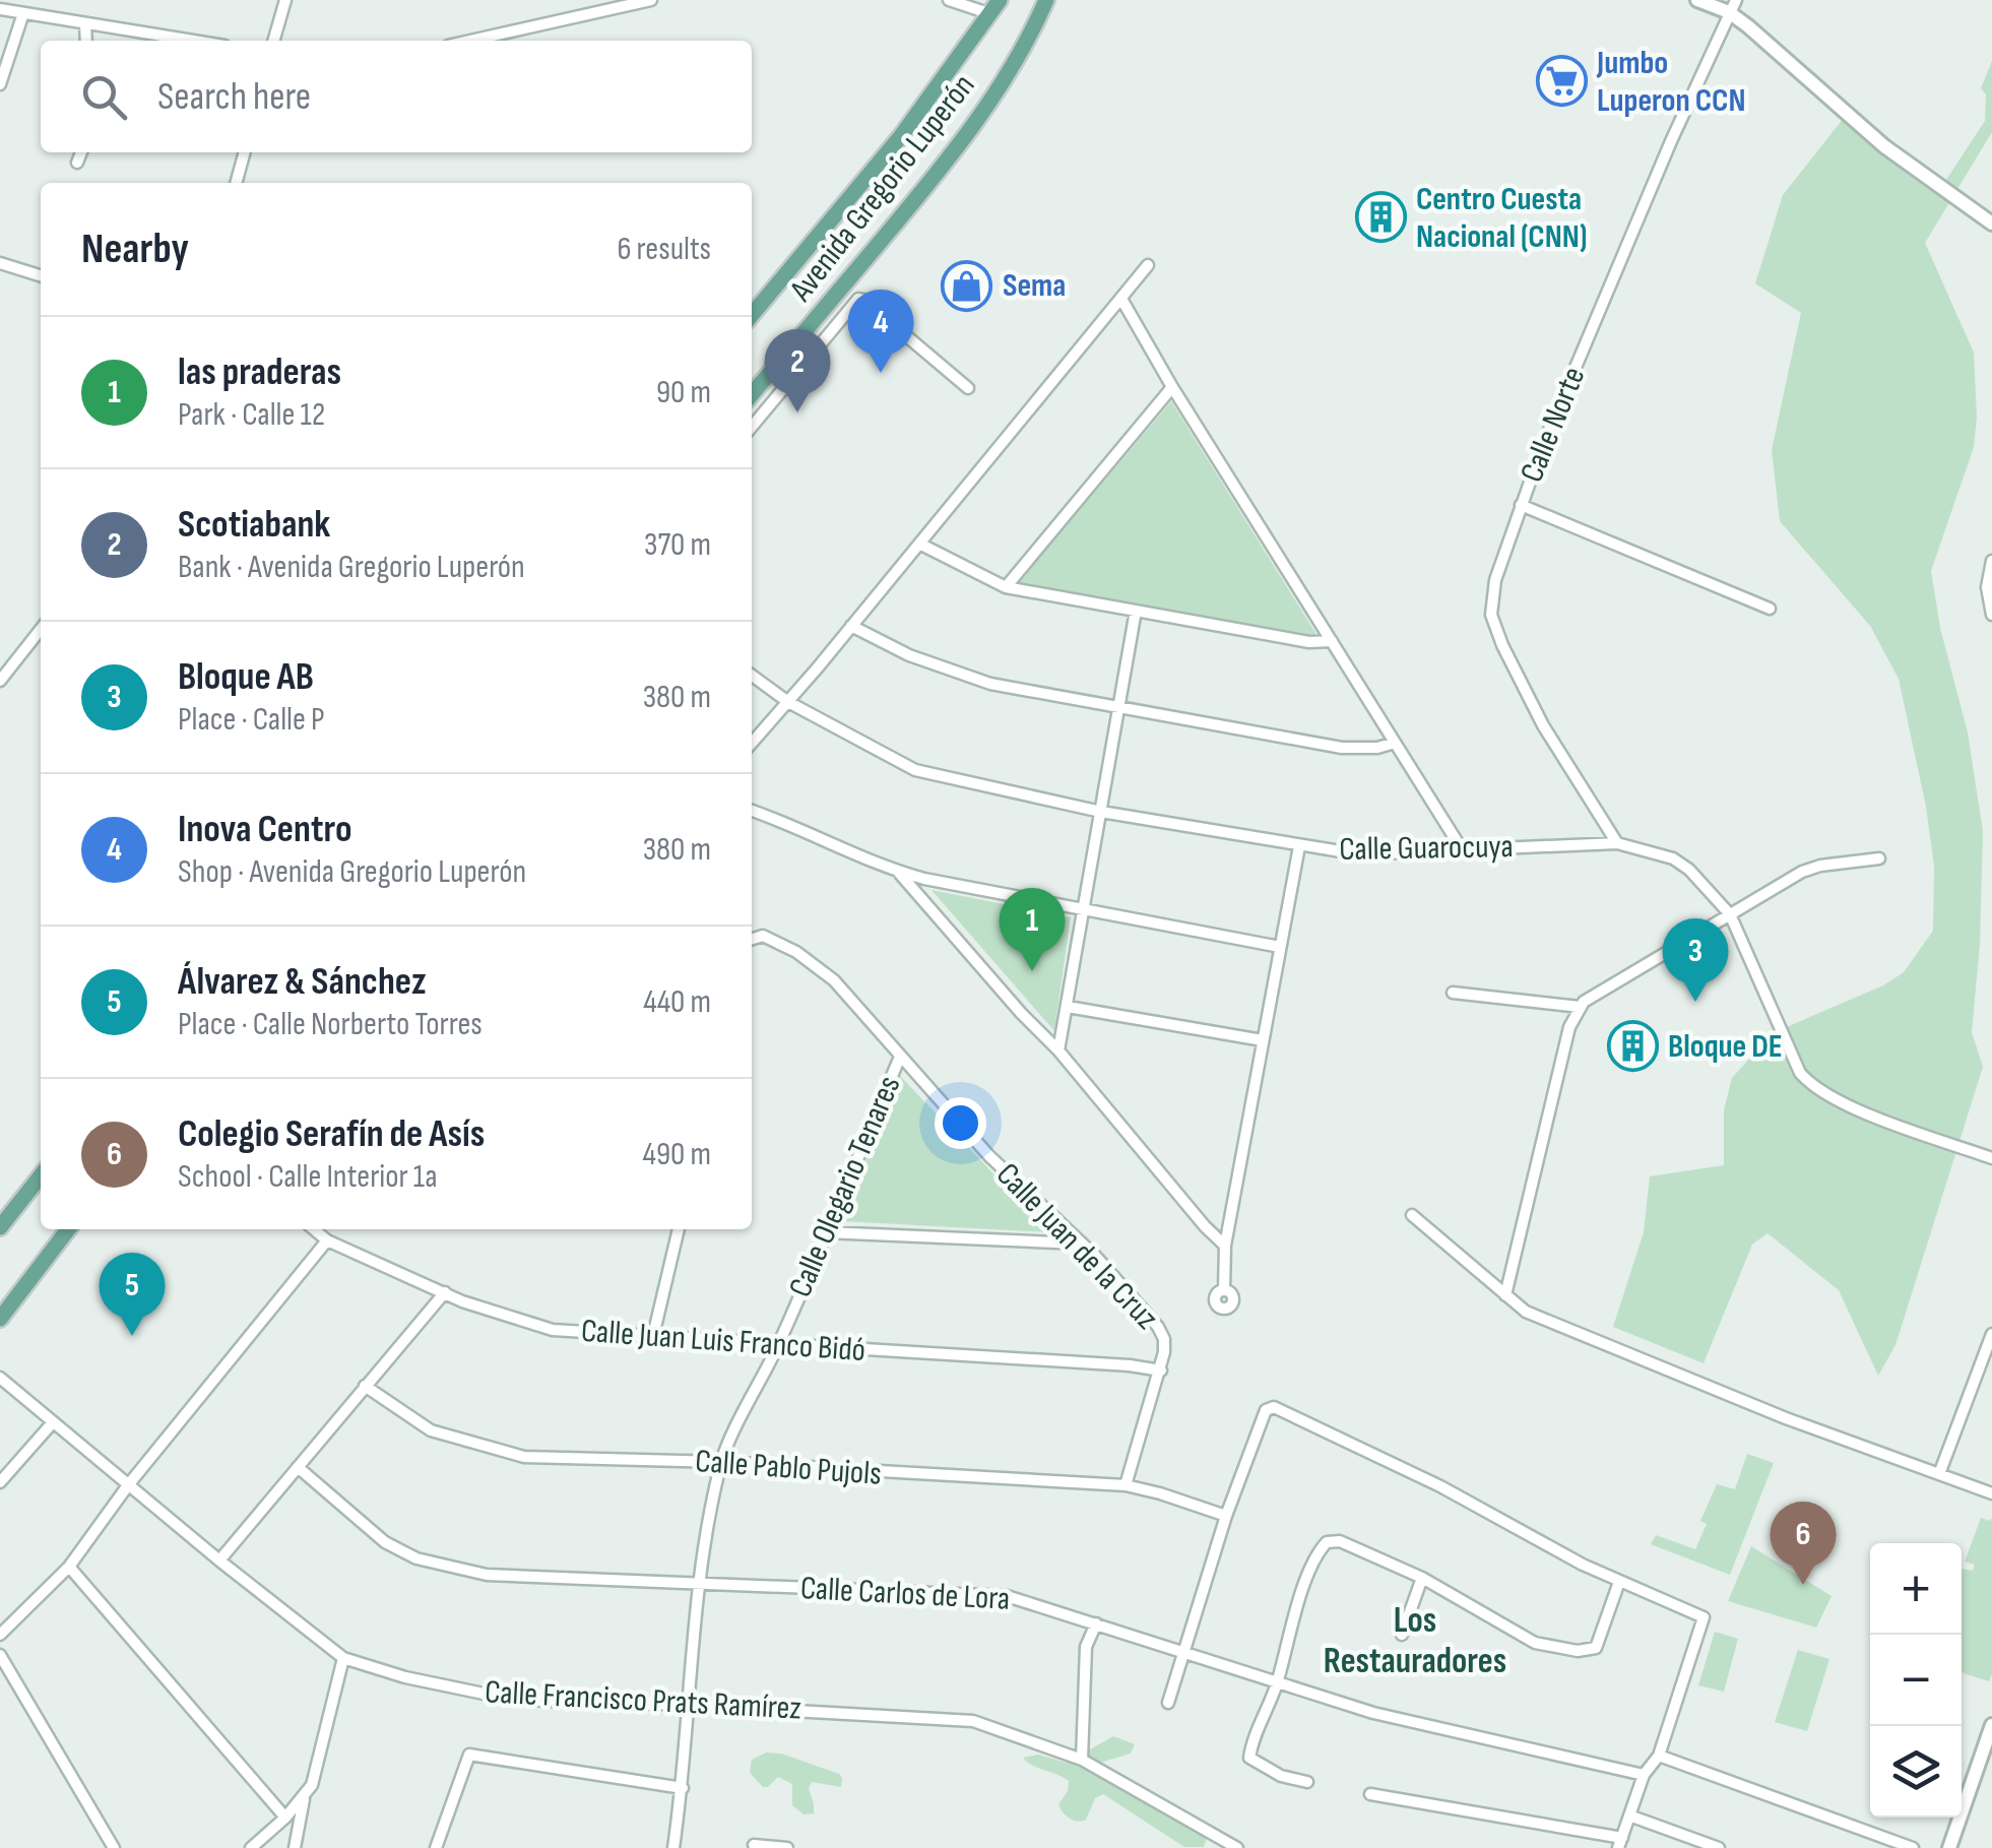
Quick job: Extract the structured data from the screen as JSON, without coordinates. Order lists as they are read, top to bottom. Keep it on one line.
{"streets":{"main road":["Avenida Gregorio Luperón"],"street":["Calle Norte","Calle Guarocuya","Calle Olegario Tenares","Calle Juan de la Cruz","Calle Juan Luis Franco Bidó","Calle Pablo Pujols","Calle Carlos de Lora","Calle Francisco Prats Ramírez"]},"crossings":[["Calle Norte","Calle Guarocuya"],["Calle Olegario Tenares","Calle Juan de la Cruz"],["Calle Olegario Tenares","Calle Juan Luis Franco Bidó"],["Calle Olegario Tenares","Calle Pablo Pujols"],["Calle Olegario Tenares","Calle Carlos de Lora"],["Calle Olegario Tenares","Calle Francisco Prats Ramírez"],["Calle Juan de la Cruz","Calle Juan Luis Franco Bidó"],["Calle Juan de la Cruz","Calle Pablo Pujols"]],"districts":["Los Restauradores"],"places":{"supermarket":["Jumbo Luperon CCN"],"building":["Centro Cuesta Nacional (CNN)","Bloque DE"],"shop":["Sema"]},"page":{"search":"Search here","heading":["Nearby","6 results"],"pins":["4","2","1","3","5","6"],"list":[{"mark":"1","name":"las praderas","note":"Park · Calle 12","value":"90 m"},{"mark":"2","name":"Scotiabank","note":"Bank · Avenida Gregorio Luperón","value":"370 m"},{"mark":"3","name":"Bloque AB","note":"Place · Calle P","value":"380 m"},{"mark":"4","name":"Inova Centro","note":"Shop · Avenida Gregorio Luperón","value":"380 m"},{"mark":"5","name":"Álvarez & Sánchez","note":"Place · Calle Norberto Torres","value":"440 m"},{"mark":"6","name":"Colegio Serafín de Asís","note":"School · Calle Interior 1a","value":"490 m"}],"map_buttons":["+","−"]}}
